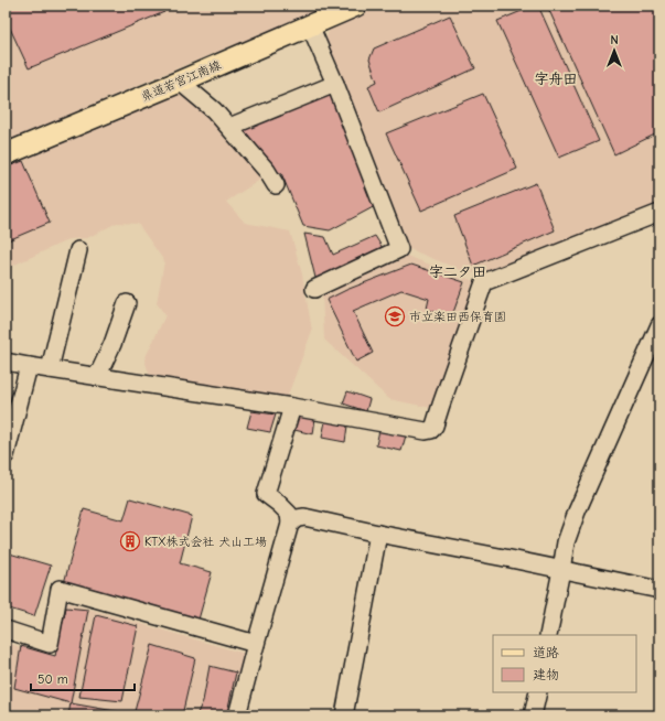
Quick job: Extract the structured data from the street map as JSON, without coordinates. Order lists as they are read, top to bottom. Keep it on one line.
{"streets":{"main road":["県道若宮江南線"]},"districts":["字舟田","字二タ田"],"places":{"school or university":["市立楽田西保育園"],"building":["KTX株式会社 犬山工場"]},"legend":["道路","建物"],"scale_bar":"50 m","north":"top"}
